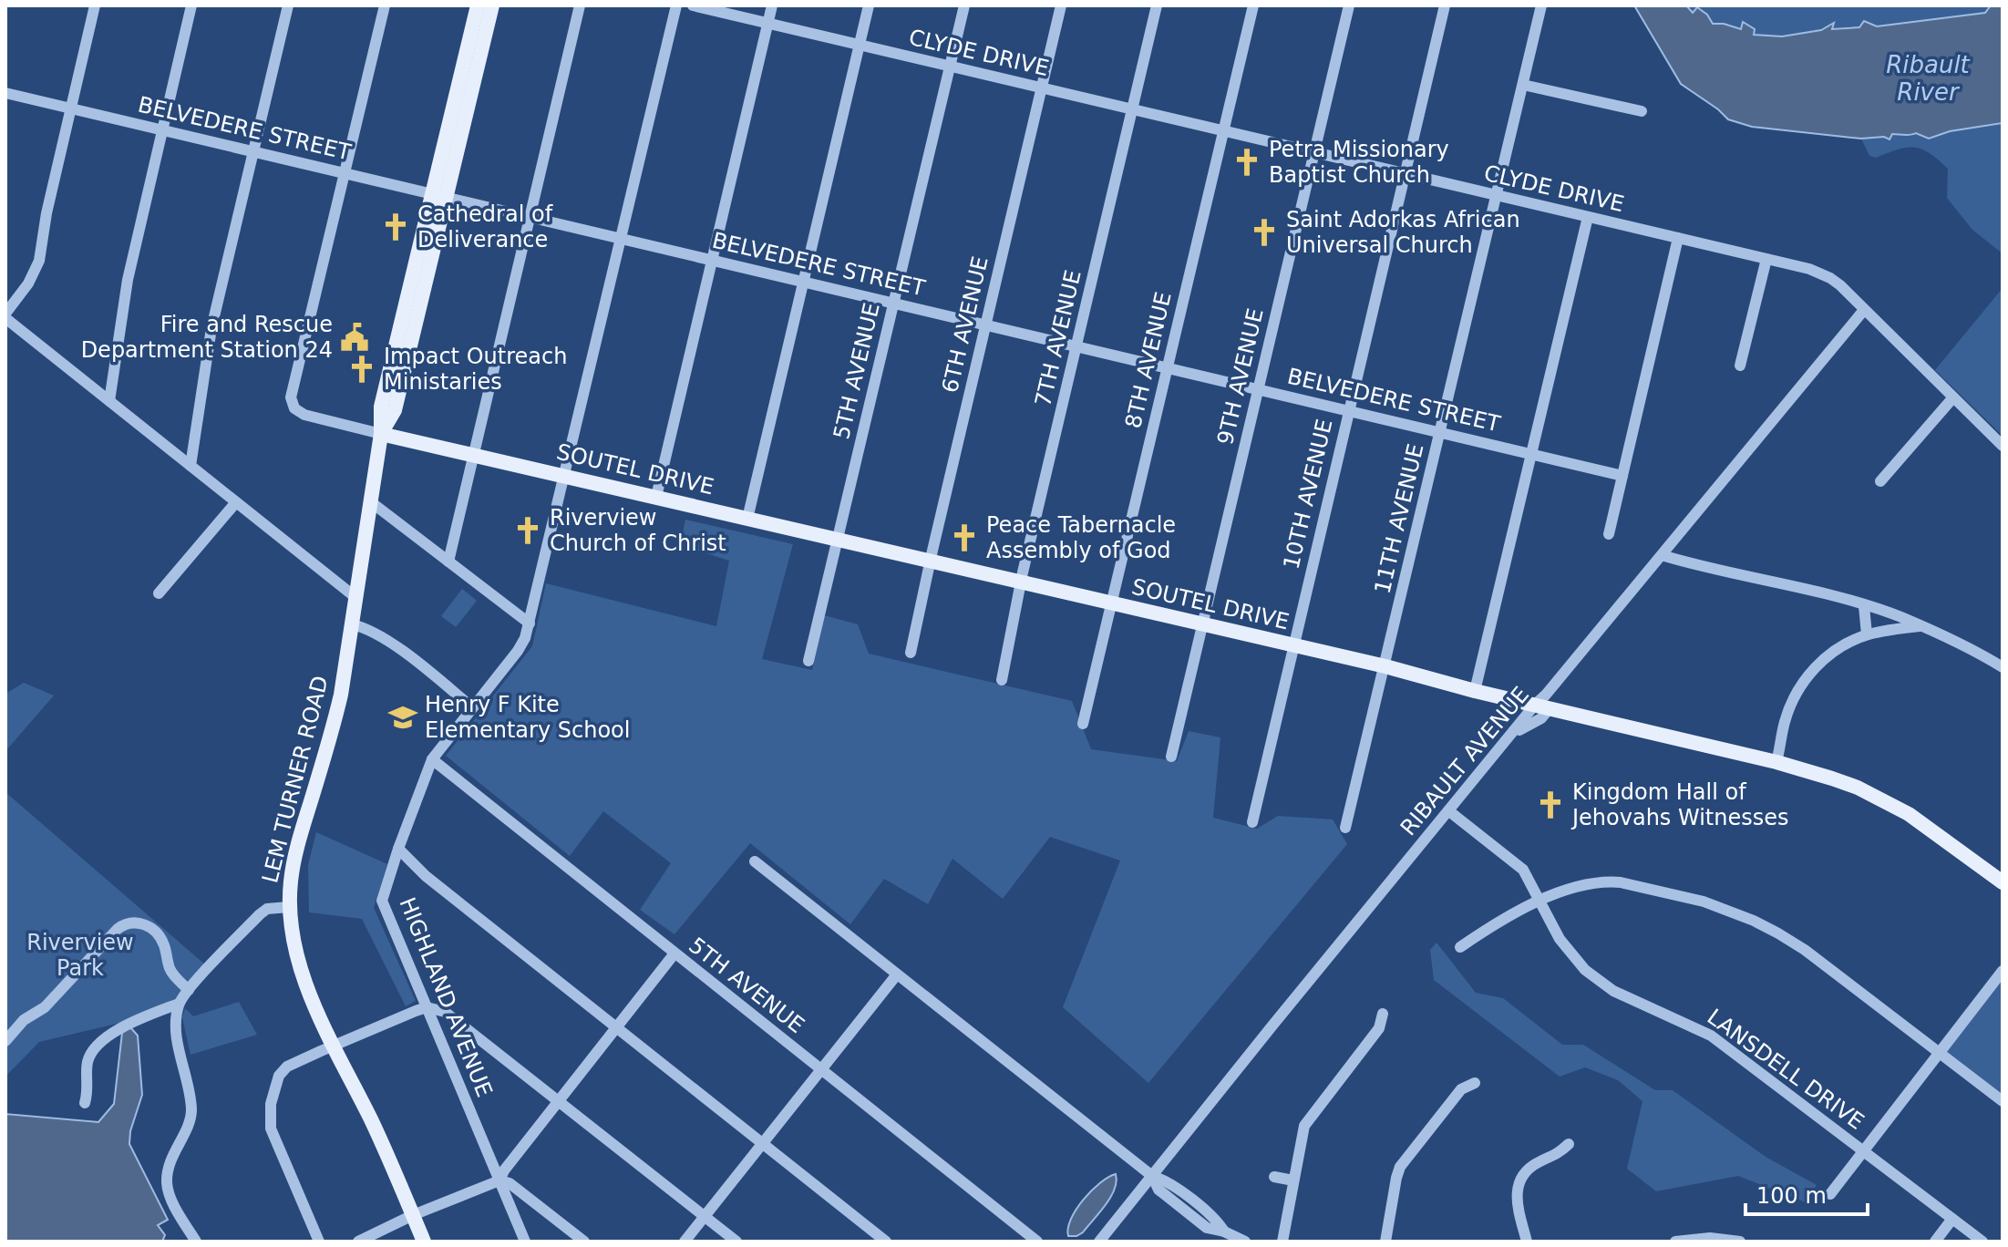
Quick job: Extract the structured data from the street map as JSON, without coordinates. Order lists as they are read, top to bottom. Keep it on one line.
{"streets":{"main road":["SOUTEL DRIVE","LEM TURNER ROAD"],"street":["CLYDE DRIVE","BELVEDERE STREET","6TH AVENUE","7TH AVENUE","8TH AVENUE","5TH AVENUE","9TH AVENUE","10TH AVENUE","11TH AVENUE","RIBAULT AVENUE","HIGHLAND AVENUE","LANSDELL DRIVE"]},"crossings":[["CLYDE DRIVE","6TH AVENUE"],["CLYDE DRIVE","7TH AVENUE"],["CLYDE DRIVE","8TH AVENUE"],["CLYDE DRIVE","5TH AVENUE"],["CLYDE DRIVE","9TH AVENUE"],["CLYDE DRIVE","10TH AVENUE"],["CLYDE DRIVE","11TH AVENUE"],["CLYDE DRIVE","RIBAULT AVENUE"],["BELVEDERE STREET","6TH AVENUE"],["BELVEDERE STREET","7TH AVENUE"],["BELVEDERE STREET","8TH AVENUE"],["BELVEDERE STREET","5TH AVENUE"],["BELVEDERE STREET","9TH AVENUE"],["BELVEDERE STREET","10TH AVENUE"],["BELVEDERE STREET","11TH AVENUE"],["BELVEDERE STREET","LEM TURNER ROAD"],["BELVEDERE STREET","HIGHLAND AVENUE"],["6TH AVENUE","SOUTEL DRIVE"],["7TH AVENUE","SOUTEL DRIVE"],["8TH AVENUE","SOUTEL DRIVE"],["5TH AVENUE","SOUTEL DRIVE"],["5TH AVENUE","HIGHLAND AVENUE"],["9TH AVENUE","SOUTEL DRIVE"],["SOUTEL DRIVE","10TH AVENUE"],["SOUTEL DRIVE","11TH AVENUE"],["SOUTEL DRIVE","RIBAULT AVENUE"],["SOUTEL DRIVE","LEM TURNER ROAD"],["SOUTEL DRIVE","HIGHLAND AVENUE"],["RIBAULT AVENUE","LANSDELL DRIVE"]],"water":["Ribault River"],"parks":["Riverview Park"],"places":{"church":["Petra Missionary Baptist Church","Cathedral of Deliverance","Saint Adorkas African Universal Church","Impact Outreach Ministaries","Riverview Church of Christ","Peace Tabernacle Assembly of God","Kingdom Hall of Jehovahs Witnesses"],"public building":["Fire and Rescue Department Station 24"],"school or university":["Henry F Kite Elementary School"]},"scale_bar":"100 m"}
